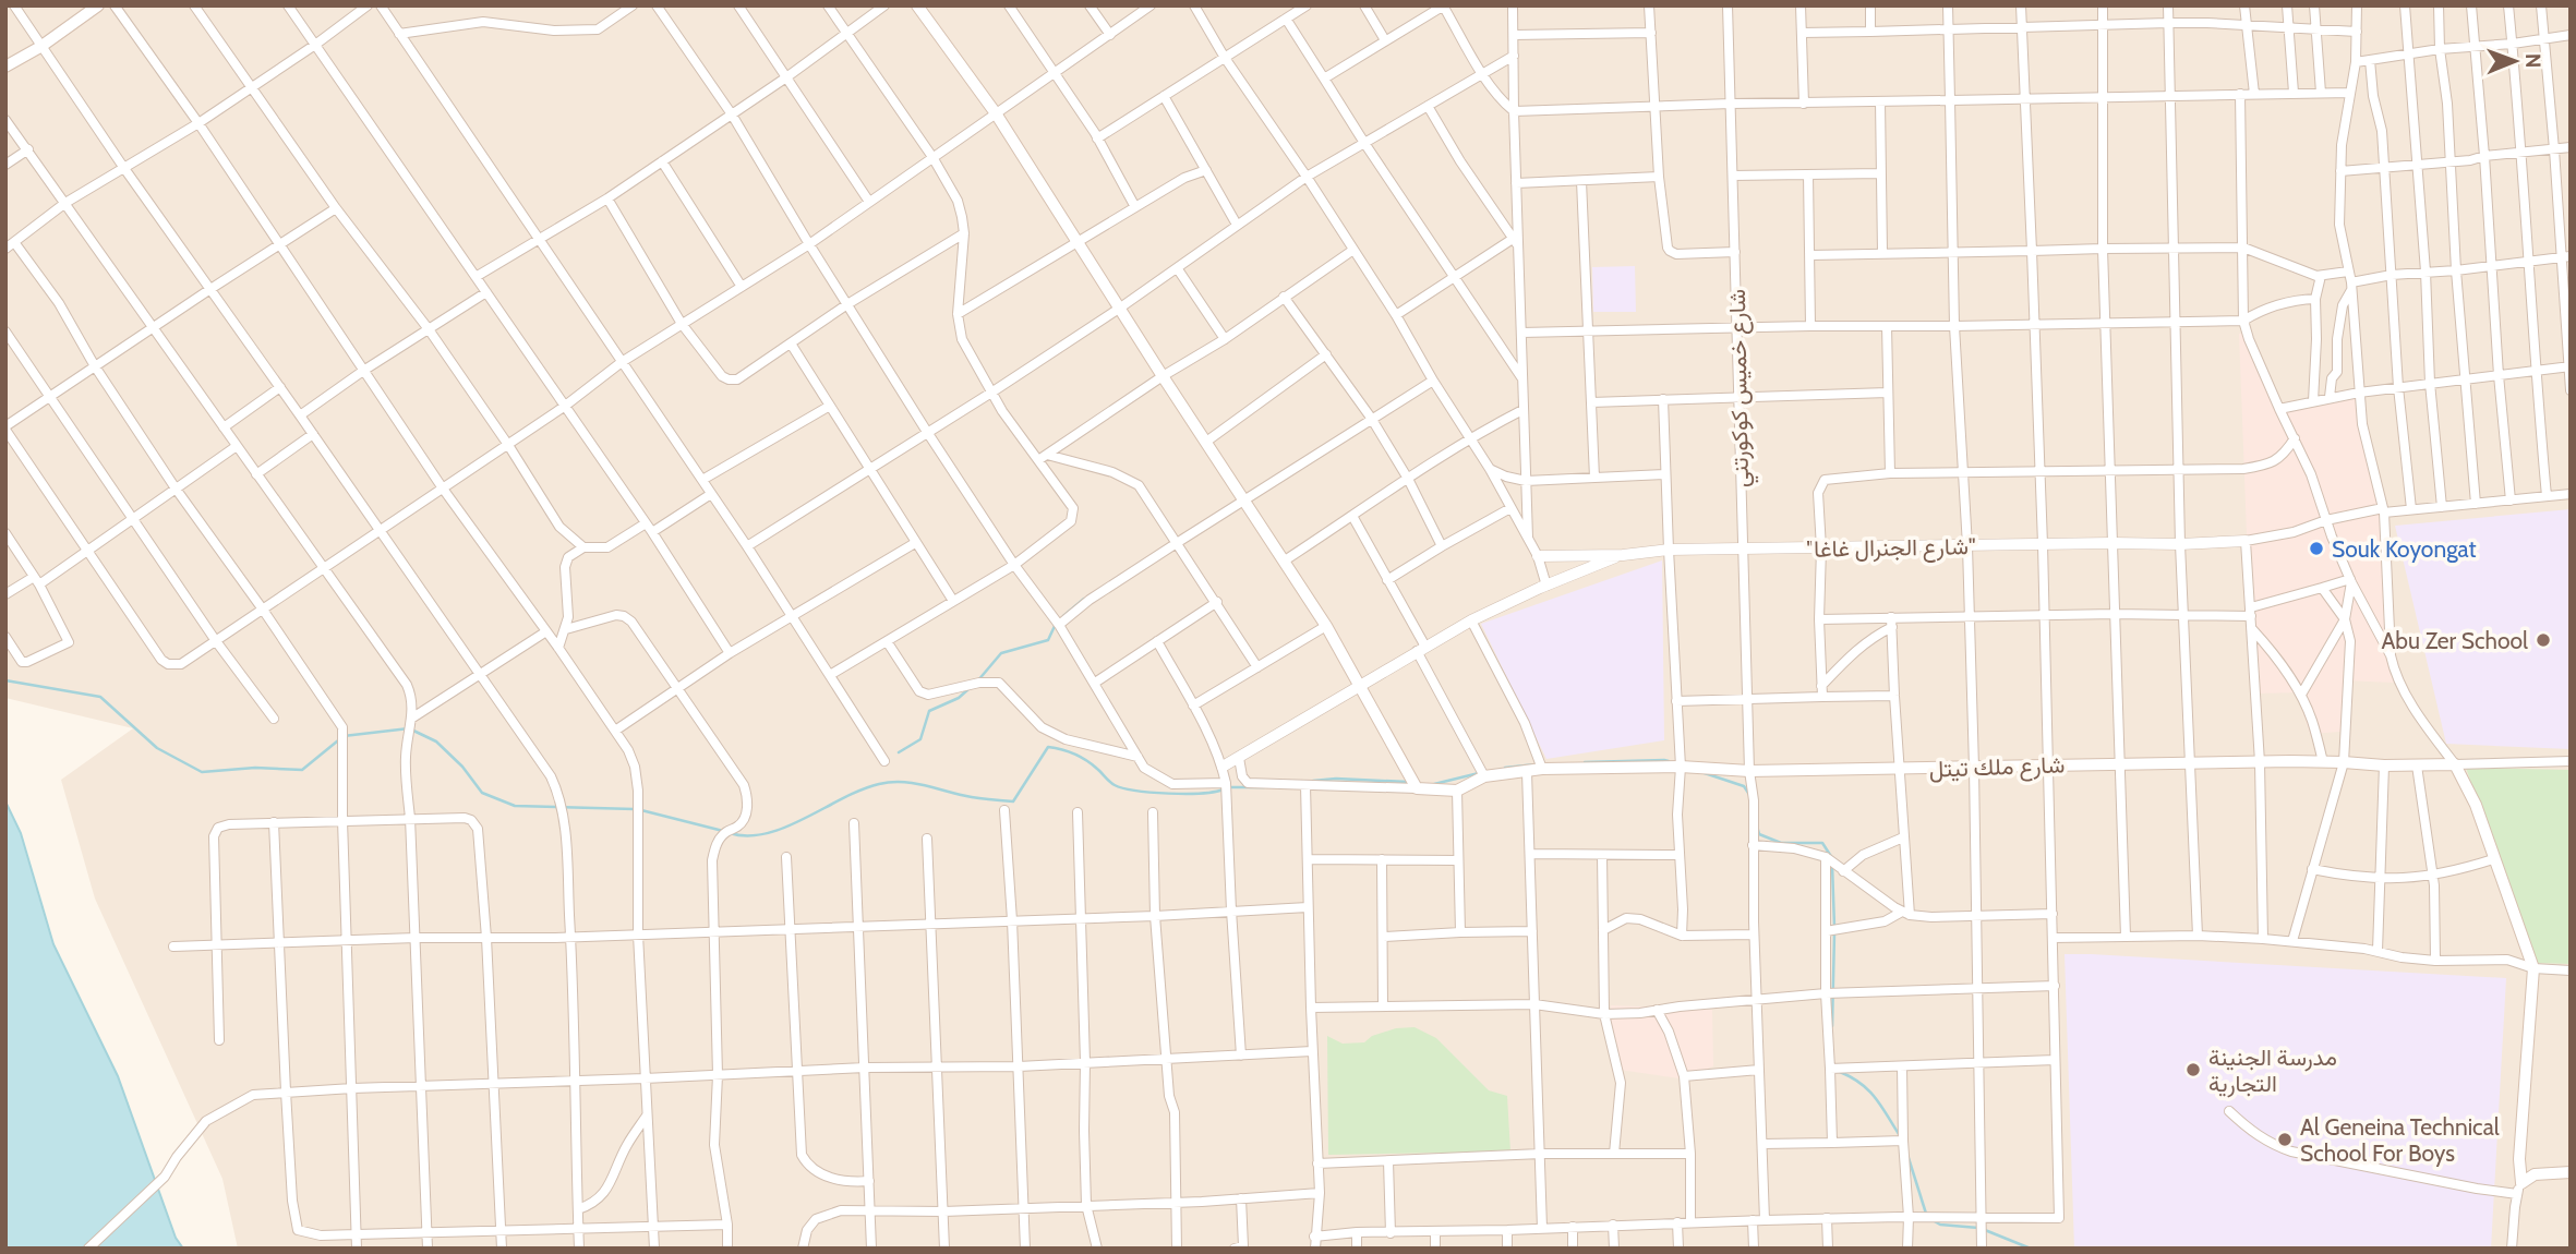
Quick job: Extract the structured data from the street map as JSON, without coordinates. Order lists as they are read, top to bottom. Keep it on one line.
{"streets":{"main road":["شارع ملك تيتل"],"street":["شارع خميس كوكورتني","\"شارع الجنرال غاغا\""]},"crossings":[["شارع خميس كوكورتني","\"شارع الجنرال غاغا\""],["شارع خميس كوكورتني","شارع ملك تيتل"]],"places":["Souk Koyongat","Abu Zer School","مدرسة الجنينة التجارية","Al Geneina Technical School For Boys"],"north":"right"}
